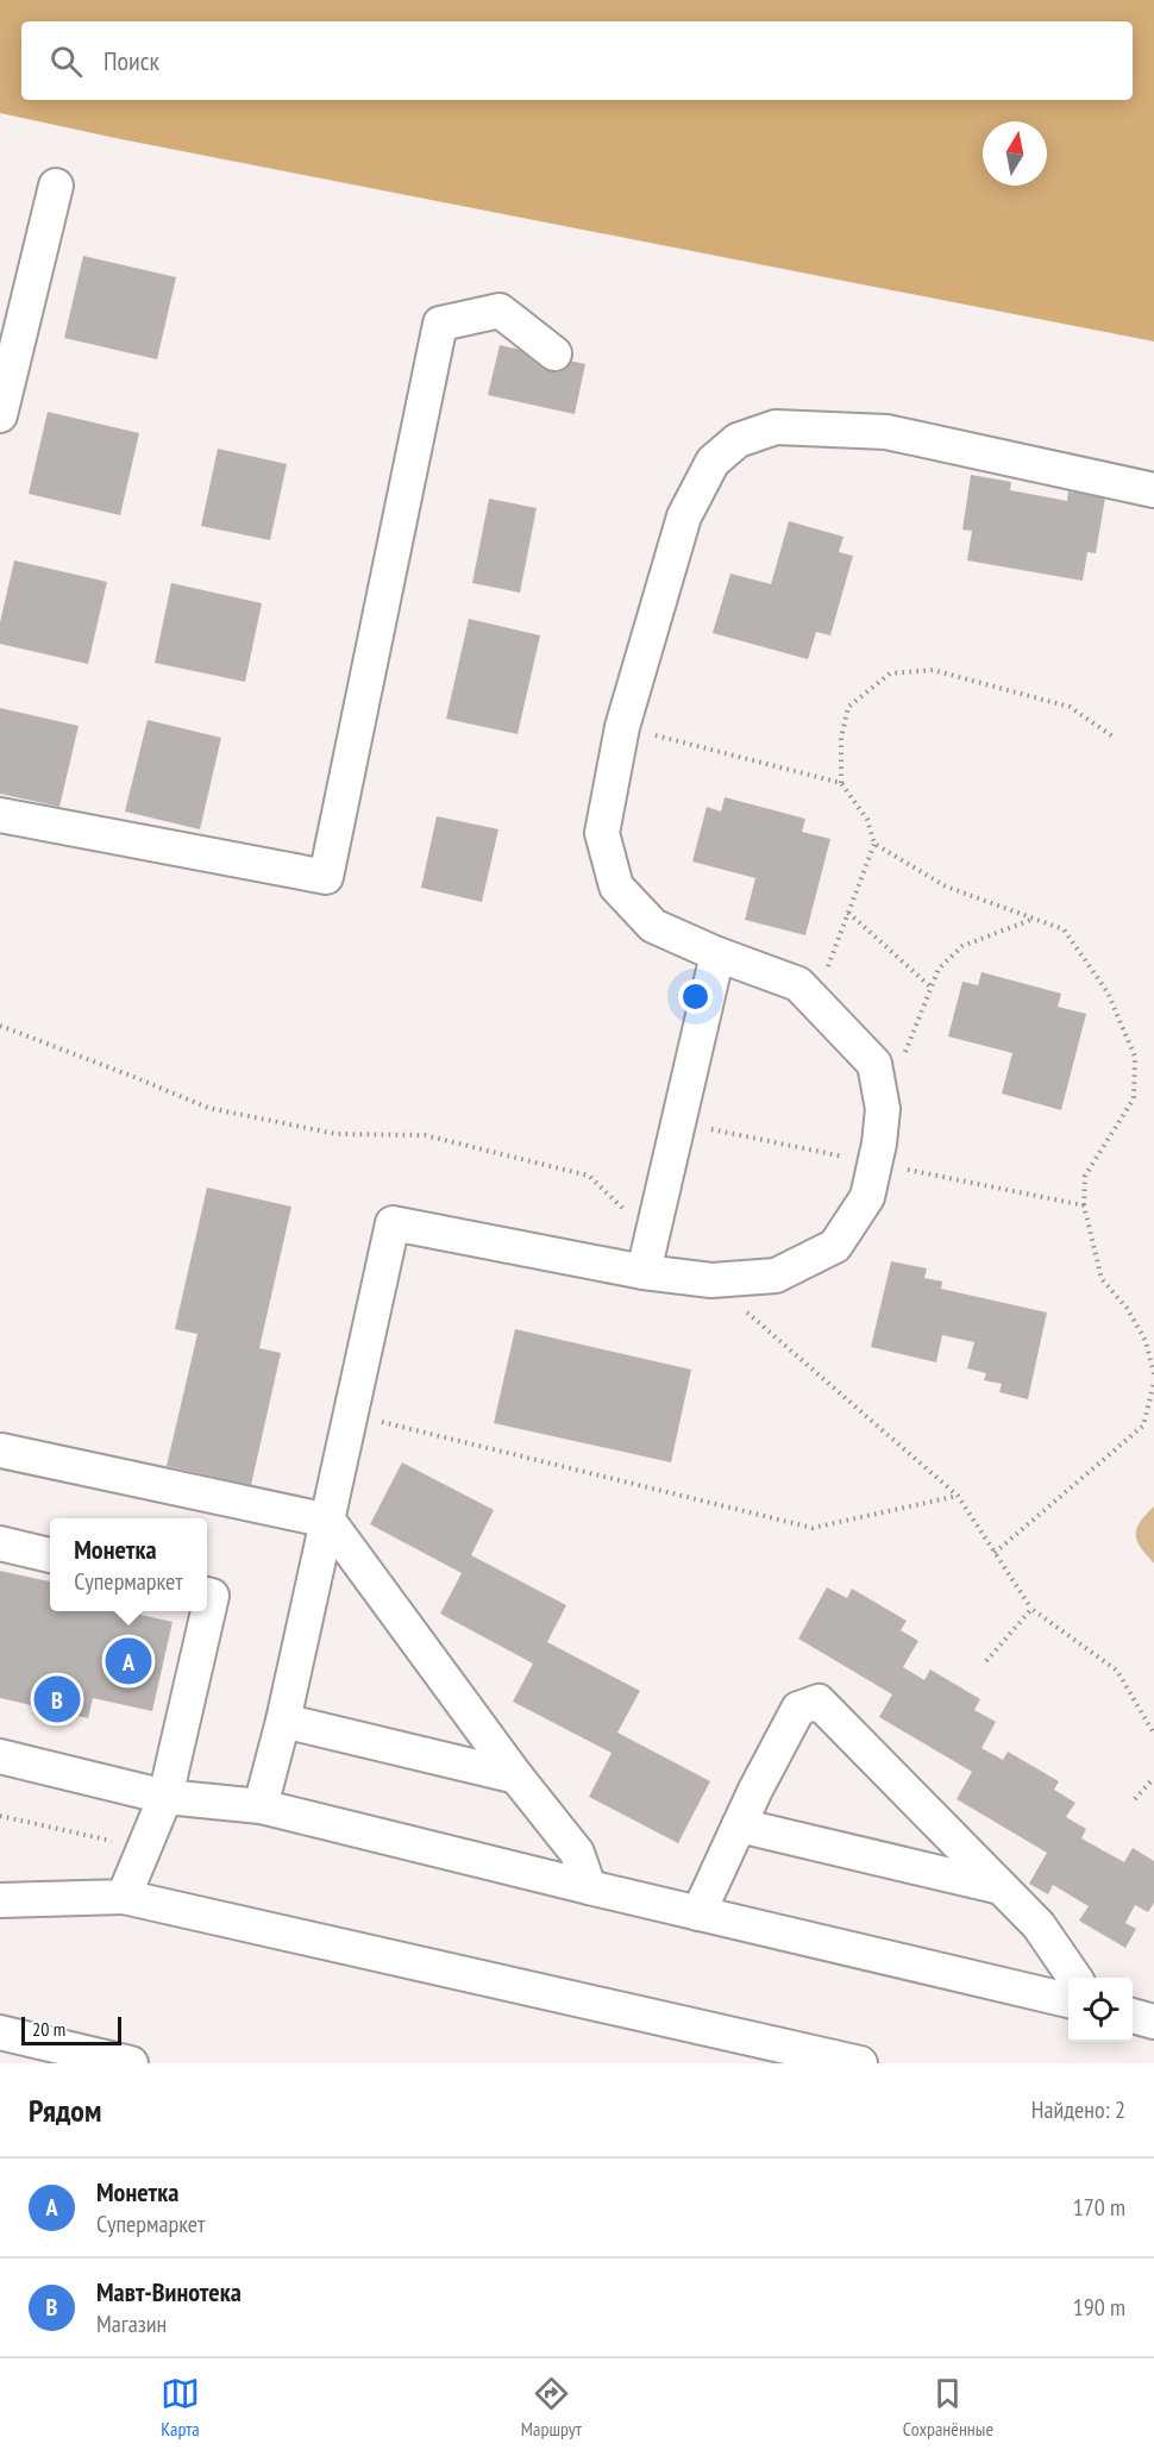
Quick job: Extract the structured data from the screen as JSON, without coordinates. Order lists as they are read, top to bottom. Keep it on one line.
{"scale_bar":"20 m","north":"top","page":{"search":"Поиск","popup":["Монетка","Супермаркет"],"pins":["A","B"],"scale":"20 m","heading":["Рядом","Найдено: 2"],"list":[{"mark":"A","name":"Монетка","note":"Супермаркет","value":"170 m"},{"mark":"B","name":"Мавт-Винотека","note":"Магазин","value":"190 m"}],"nav":["Карта","Маршрут","Сохранённые"]}}
